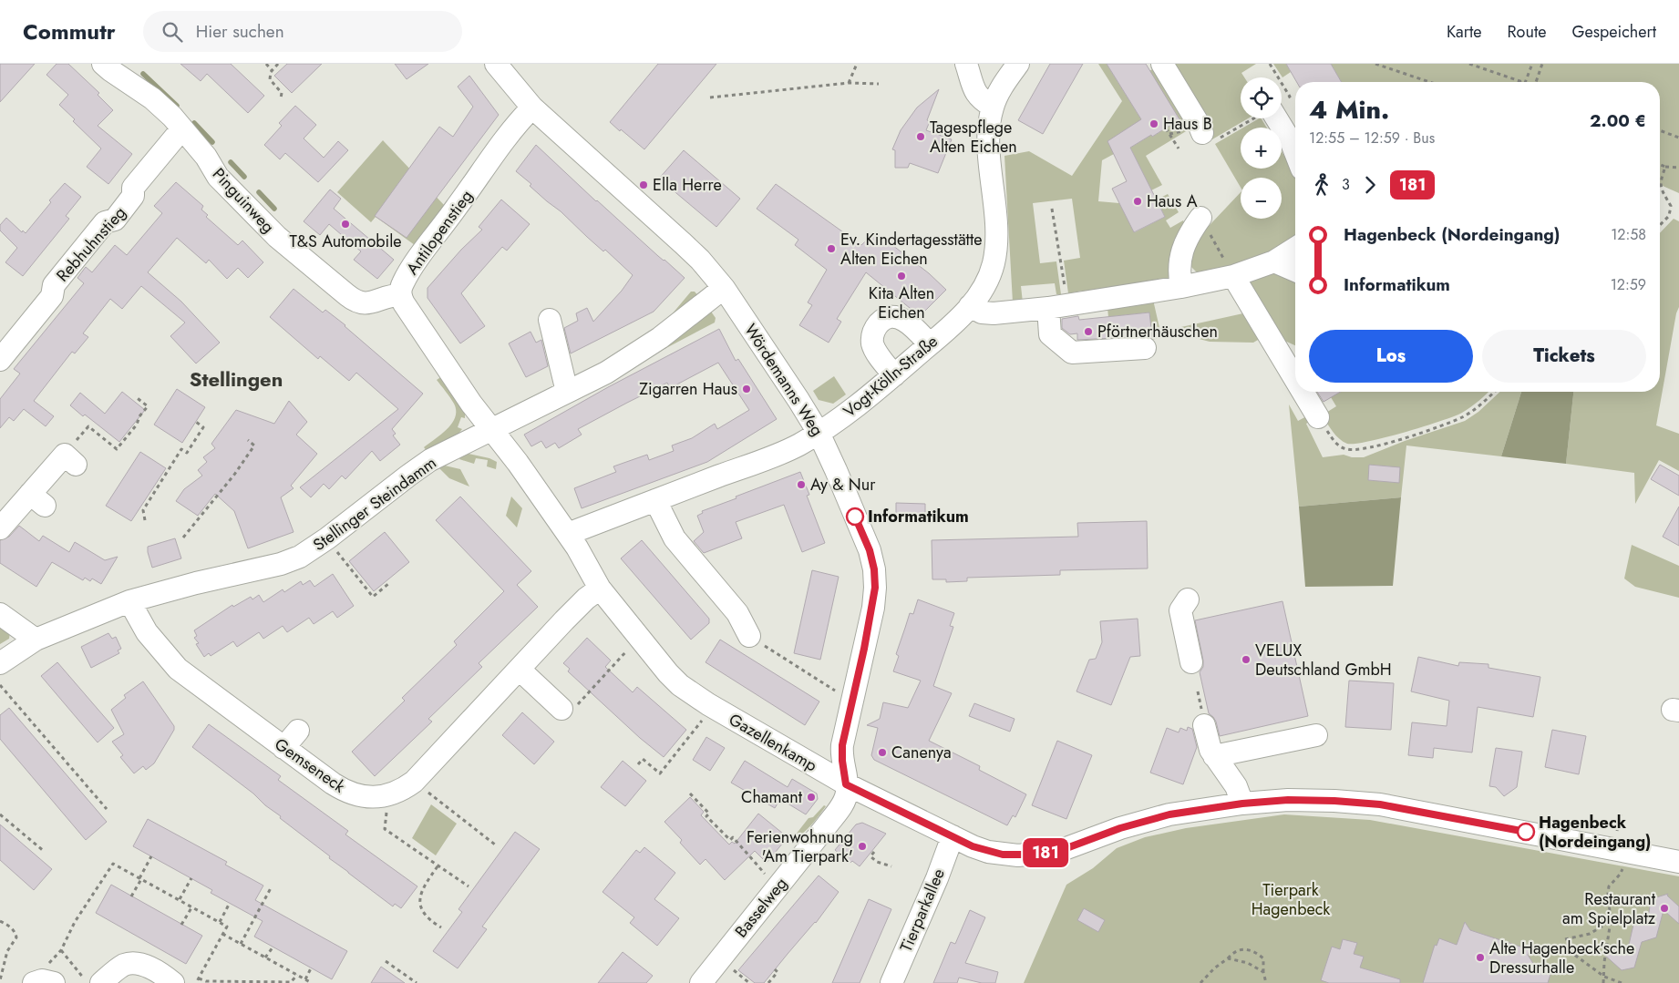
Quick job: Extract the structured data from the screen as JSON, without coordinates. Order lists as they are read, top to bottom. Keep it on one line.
{"streets":{"street":["Pinguinweg","Antilopenstieg","Rebhuhnstieg","Vogt-Kölln-Straße","Wördemanns Weg","Stellinger Steindamm","Gazellenkamp","Gemseneck","Basselweg","Tierparkallee"]},"crossings":[["Pinguinweg","Antilopenstieg"],["Pinguinweg","Rebhuhnstieg"],["Antilopenstieg","Wördemanns Weg"],["Vogt-Kölln-Straße","Wördemanns Weg"],["Vogt-Kölln-Straße","Gazellenkamp"],["Wördemanns Weg","Stellinger Steindamm"],["Wördemanns Weg","Gazellenkamp"],["Wördemanns Weg","Basselweg"],["Stellinger Steindamm","Gazellenkamp"],["Stellinger Steindamm","Gemseneck"],["Gazellenkamp","Gemseneck"],["Gazellenkamp","Basselweg"],["Gazellenkamp","Tierparkallee"]],"districts":["Stellingen"],"parks":["Tierpark Hagenbeck"],"places":["Haus B","Tagespflege Alten Eichen","Ella Herre","Haus A","T&S Automobile","Ev. Kindertagesstätte Alten Eichen","Kita Alten Eichen","Pförtnerhäuschen","Zigarren Haus","Ay & Nur","Informatikum","VELUX Deutschland GmbH","Canenya","Chamant","Hagenbeck (Nordeingang)","Ferienwohnung 'Am Tierpark'","Restaurant am Spielplatz","Alte Hagenbeck’sche Dressurhalle"],"lines":["bus line 181"],"page":{"header":"Commutr","search":"Hier suchen","nav":["Karte","Route","Gespeichert"],"on_map":"181","map_buttons":["+","−"],"heading":["4 Min.","12:55 – 12:59 · Bus","2.00 €"],"legs":["3","181"],"list":[{"name":"Hagenbeck (Nordeingang)","value":"12:58"},{"name":"Informatikum","value":"12:59"}],"buttons":["Los","Tickets"]}}
